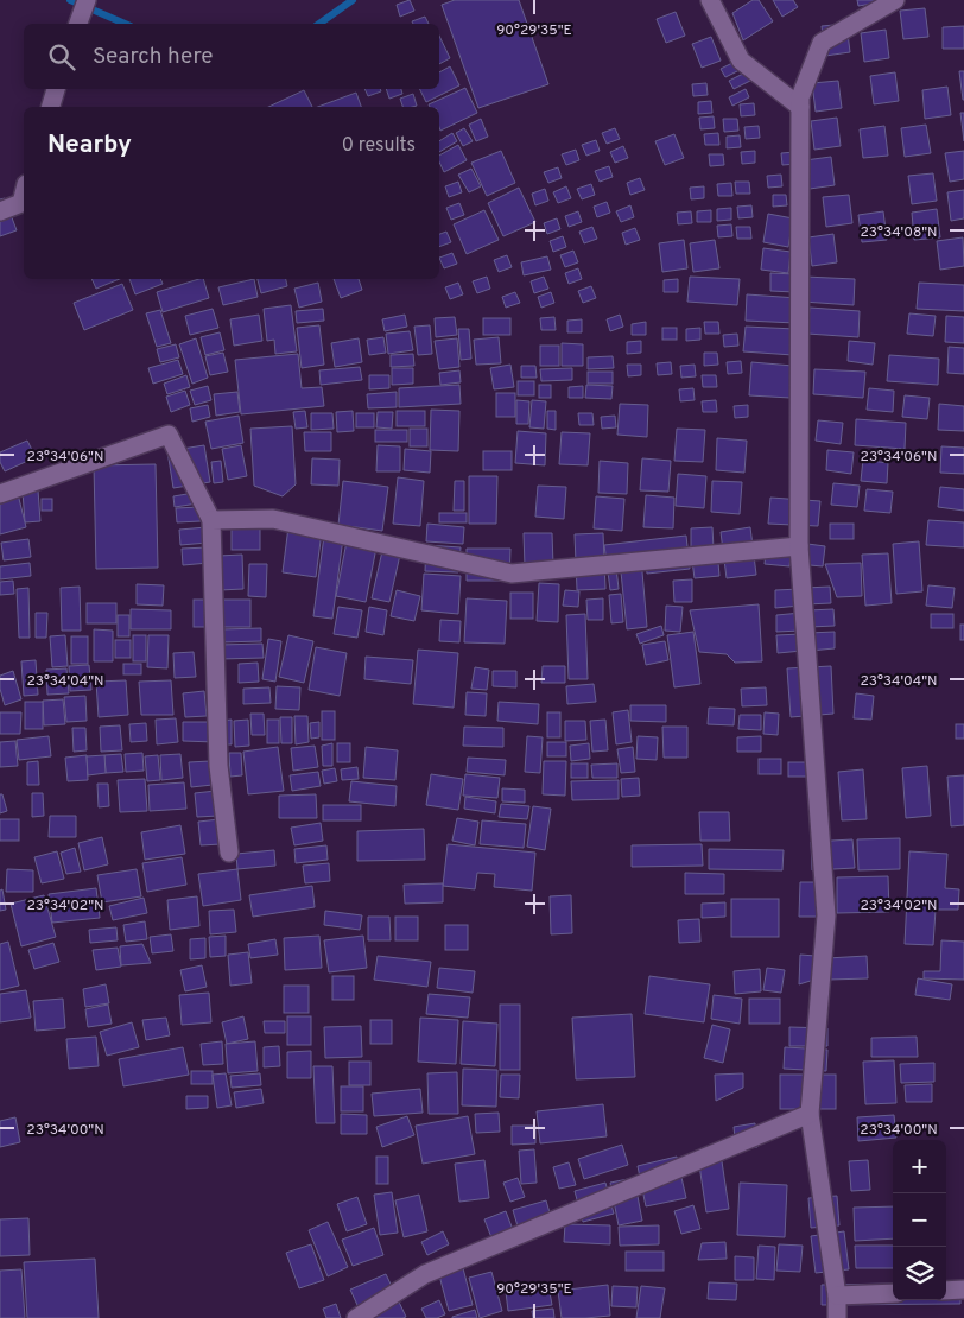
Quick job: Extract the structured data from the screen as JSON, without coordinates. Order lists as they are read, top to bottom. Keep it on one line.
{"page":{"search":"Search here","heading":["Nearby","0 results"],"map_buttons":["+","−"]},"coordinates":["90°29'35\"E","23°34'08\"N","23°34'06\"N","23°34'04\"N","23°34'02\"N","23°34'00\"N"]}
